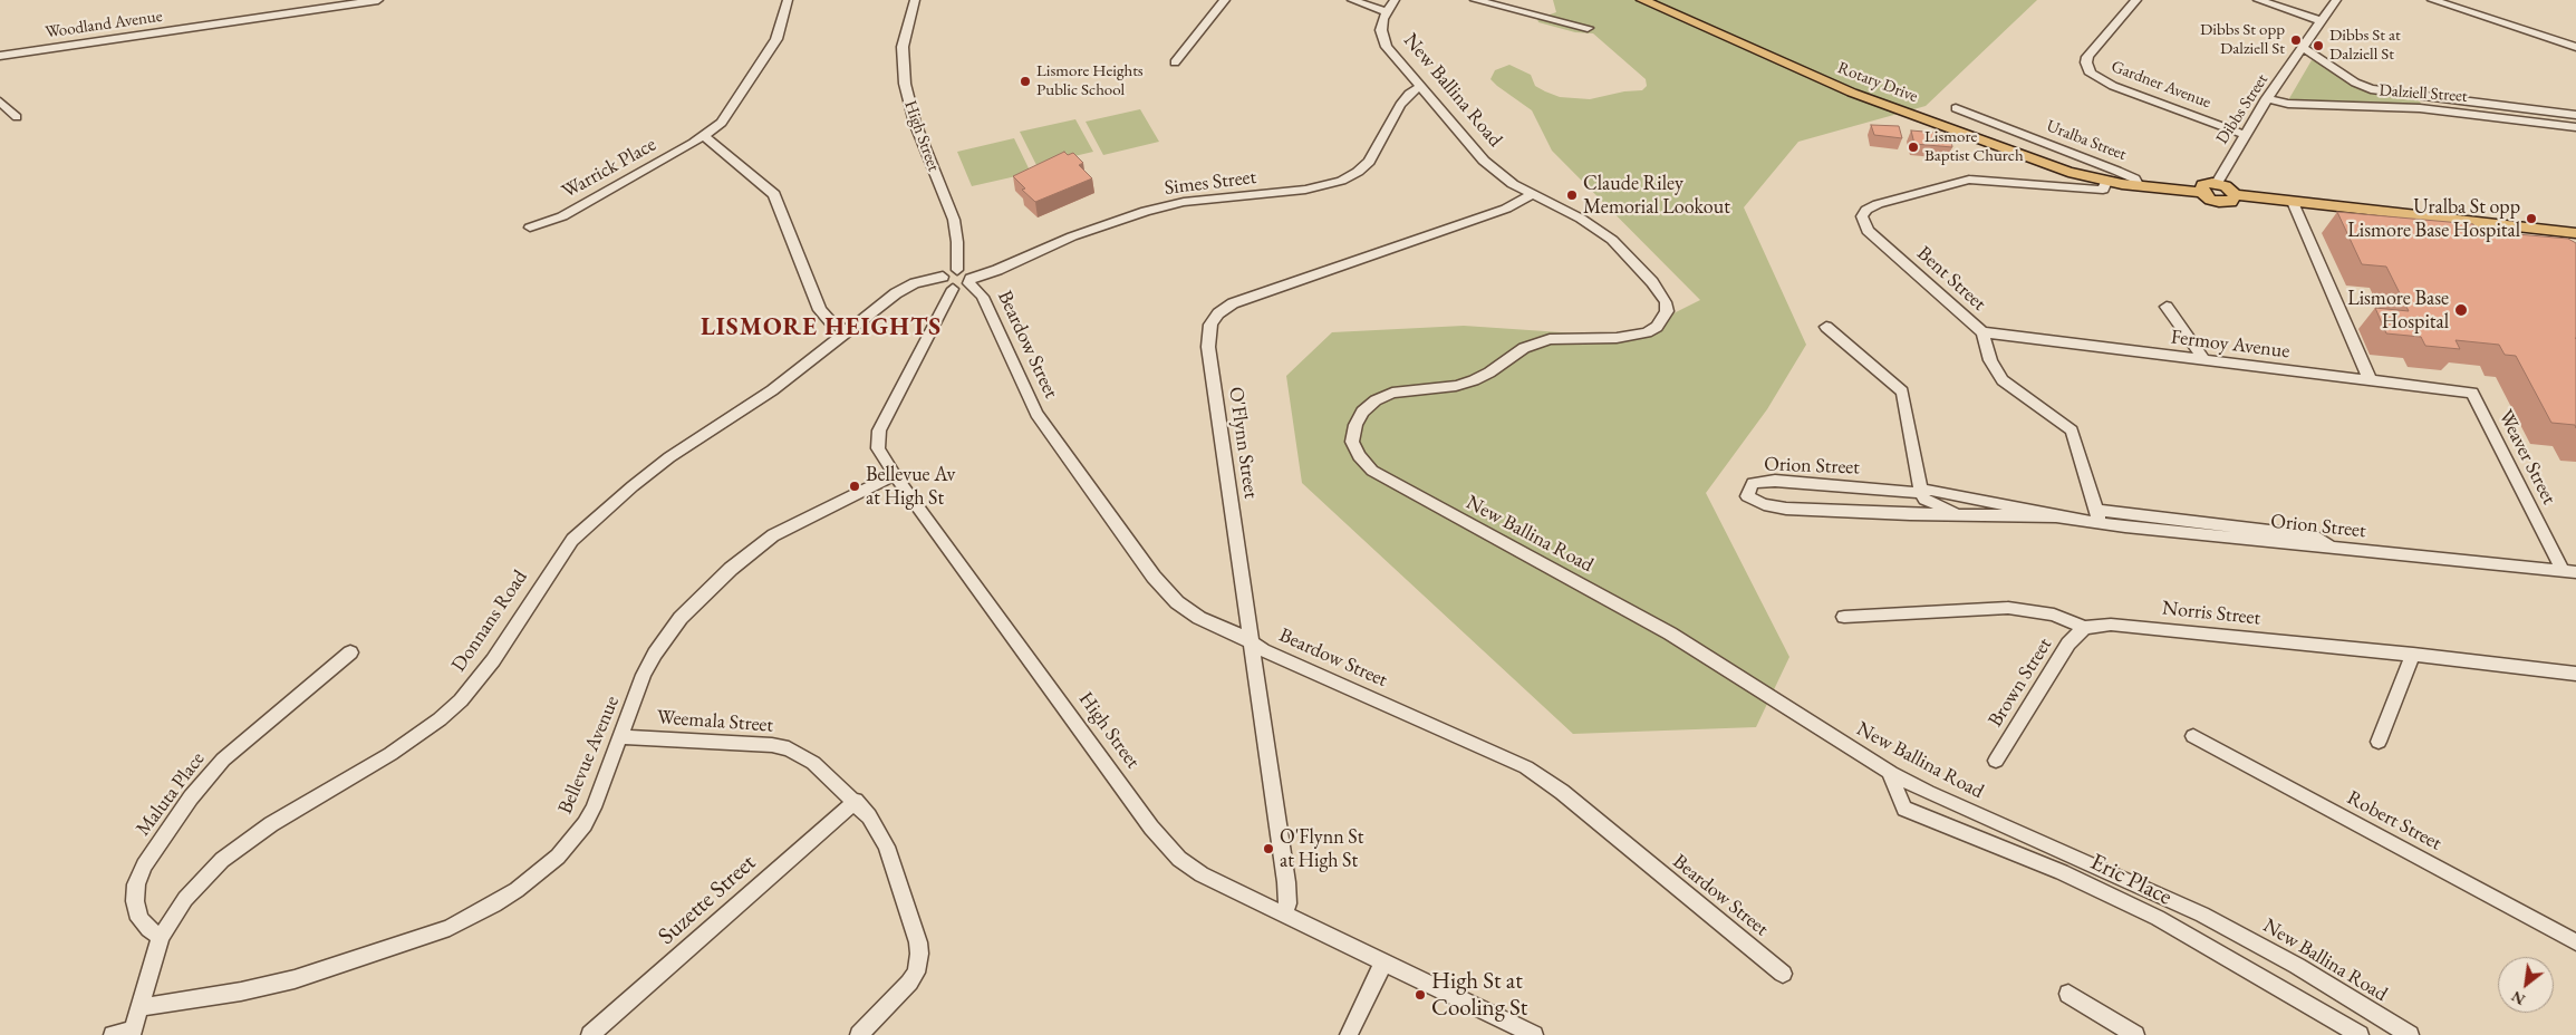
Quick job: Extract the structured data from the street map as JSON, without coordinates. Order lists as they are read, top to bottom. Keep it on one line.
{"streets":{"main road":["Rotary Drive","Uralba Street"],"street":["Woodland Avenue","Gardner Avenue","New Ballina Road","Dalziell Street","Dibbs Street","High Street","Warrick Place","Simes Street","Bent Street","Beardow Street","Fermoy Avenue","O'Flynn Street","Weaver Street","Orion Street","Norris Street","Donnans Road","Brown Street","Weemala Street","Bellevue Avenue","Maluta Place","Robert Street","Eric Place","Suzette Street"]},"crossings":[["Rotary Drive","Uralba Street"],["Gardner Avenue","Dibbs Street"],["New Ballina Road","Simes Street"],["New Ballina Road","O'Flynn Street"],["New Ballina Road","Eric Place"],["Dalziell Street","Dibbs Street"],["Dibbs Street","Uralba Street"],["High Street","Simes Street"],["High Street","Beardow Street"],["High Street","O'Flynn Street"],["High Street","Donnans Road"],["High Street","Bellevue Avenue"],["Uralba Street","Bent Street"],["Simes Street","Beardow Street"],["Simes Street","Donnans Road"],["Bent Street","Fermoy Avenue"],["Bent Street","Orion Street"],["Beardow Street","O'Flynn Street"],["Beardow Street","Donnans Road"],["Fermoy Avenue","Weaver Street"],["Weaver Street","Orion Street"],["Norris Street","Brown Street"],["Donnans Road","Bellevue Avenue"],["Donnans Road","Maluta Place"],["Weemala Street","Bellevue Avenue"],["Weemala Street","Suzette Street"]],"districts":["LISMORE HEIGHTS"],"places":["Dibbs St opp Dalziell St","Dibbs St at Dalziell St","Lismore Heights Public School","Lismore Baptist Church","Claude Riley Memorial Lookout","Uralba St opp Lismore Base Hospital","Lismore Base Hospital","Bellevue Av at High St","O'Flynn St at High St","High St at Cooling St"],"north":"bottom left"}
